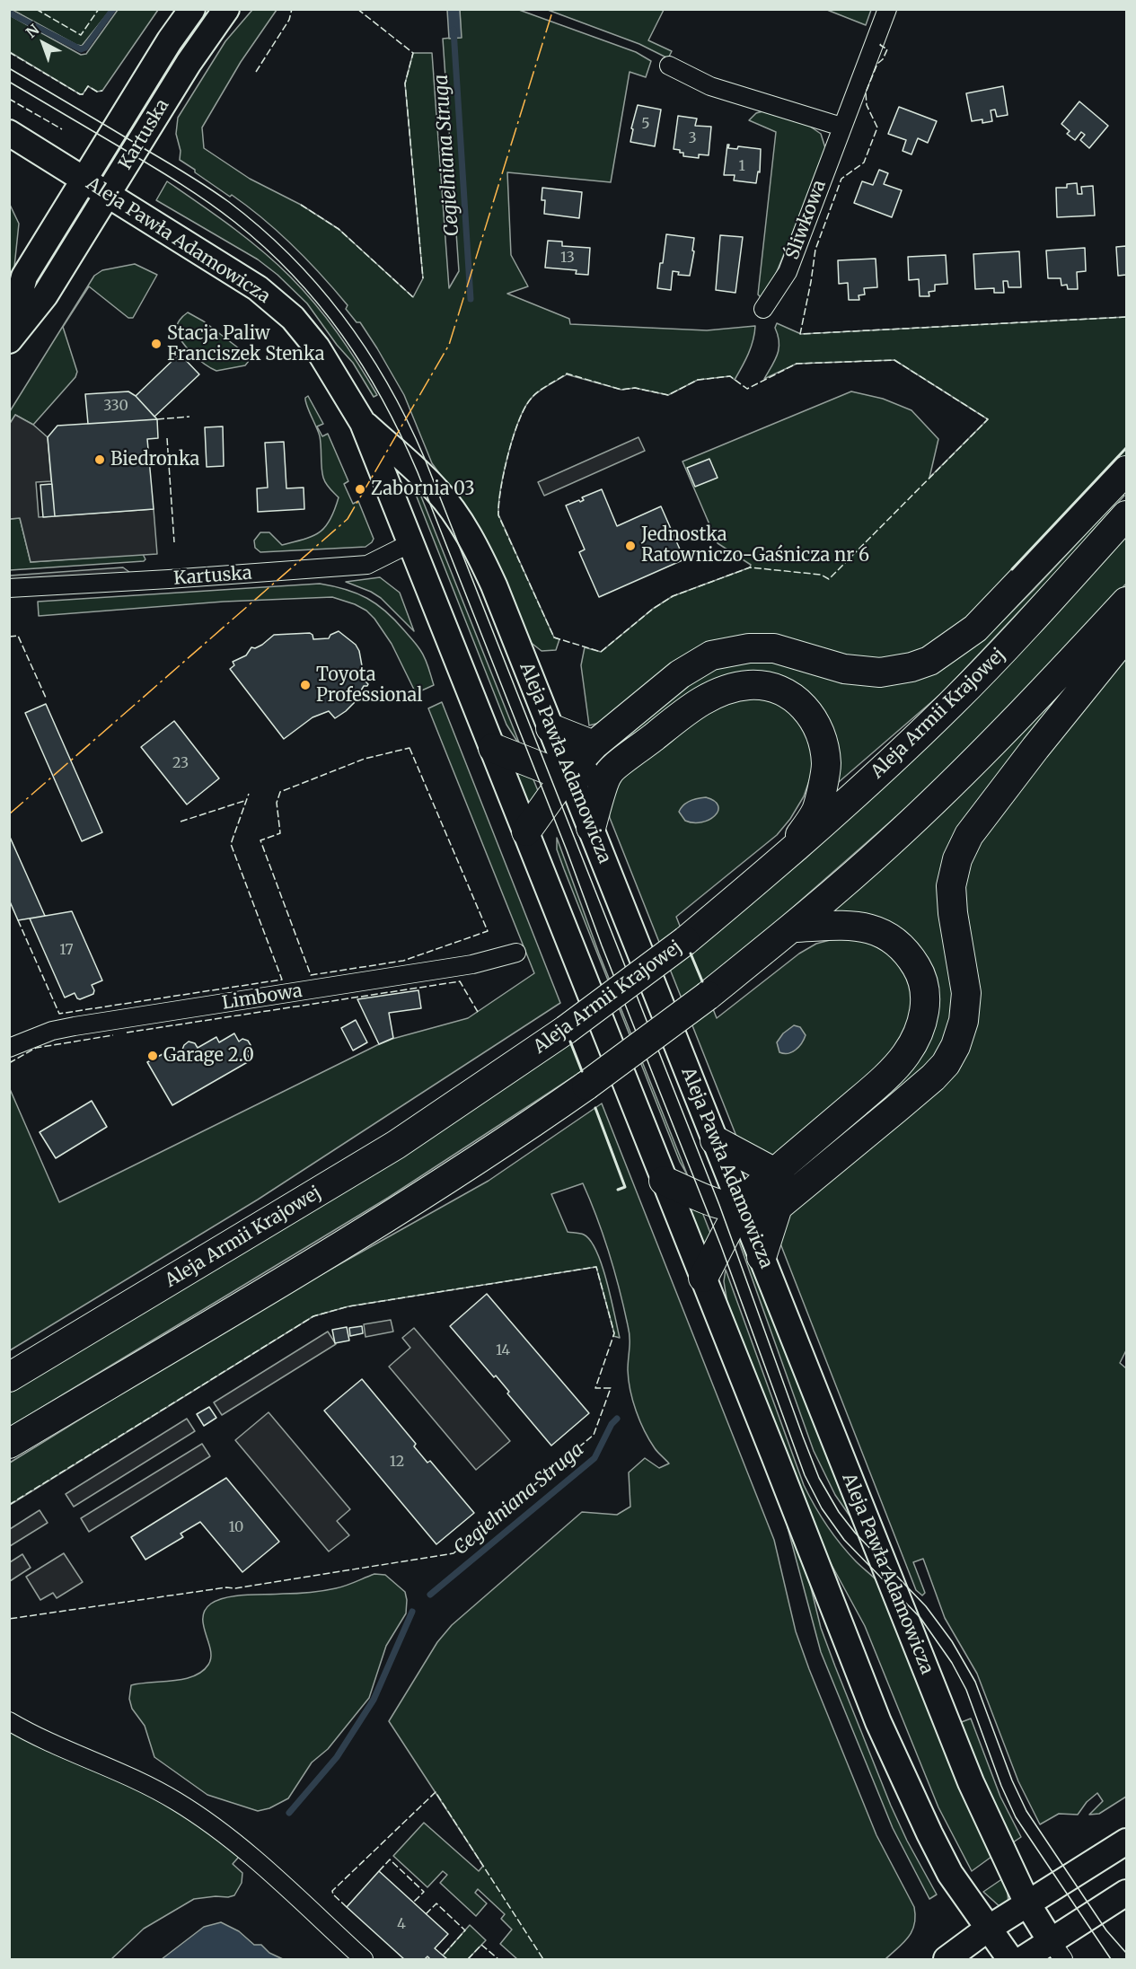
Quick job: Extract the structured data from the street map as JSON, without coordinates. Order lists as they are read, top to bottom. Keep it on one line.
{"streets":{"main road":["Kartuska","Aleja Pawła Adamowicza","Aleja Armii Krajowej"],"street":["Śliwkowa","Limbowa"]},"crossings":[["Kartuska","Aleja Pawła Adamowicza"]],"water":["Cegielniana Struga"],"places":["Stacja Paliw Franciszek Stenka","Biedronka","Zabornia 03","Jednostka Ratowniczo-Gaśnicza nr 6","Toyota Professional","Garage 2.0"],"house_numbers":["5","3","1","13","330","23","17","14","12","10","4"],"north":"top left"}
